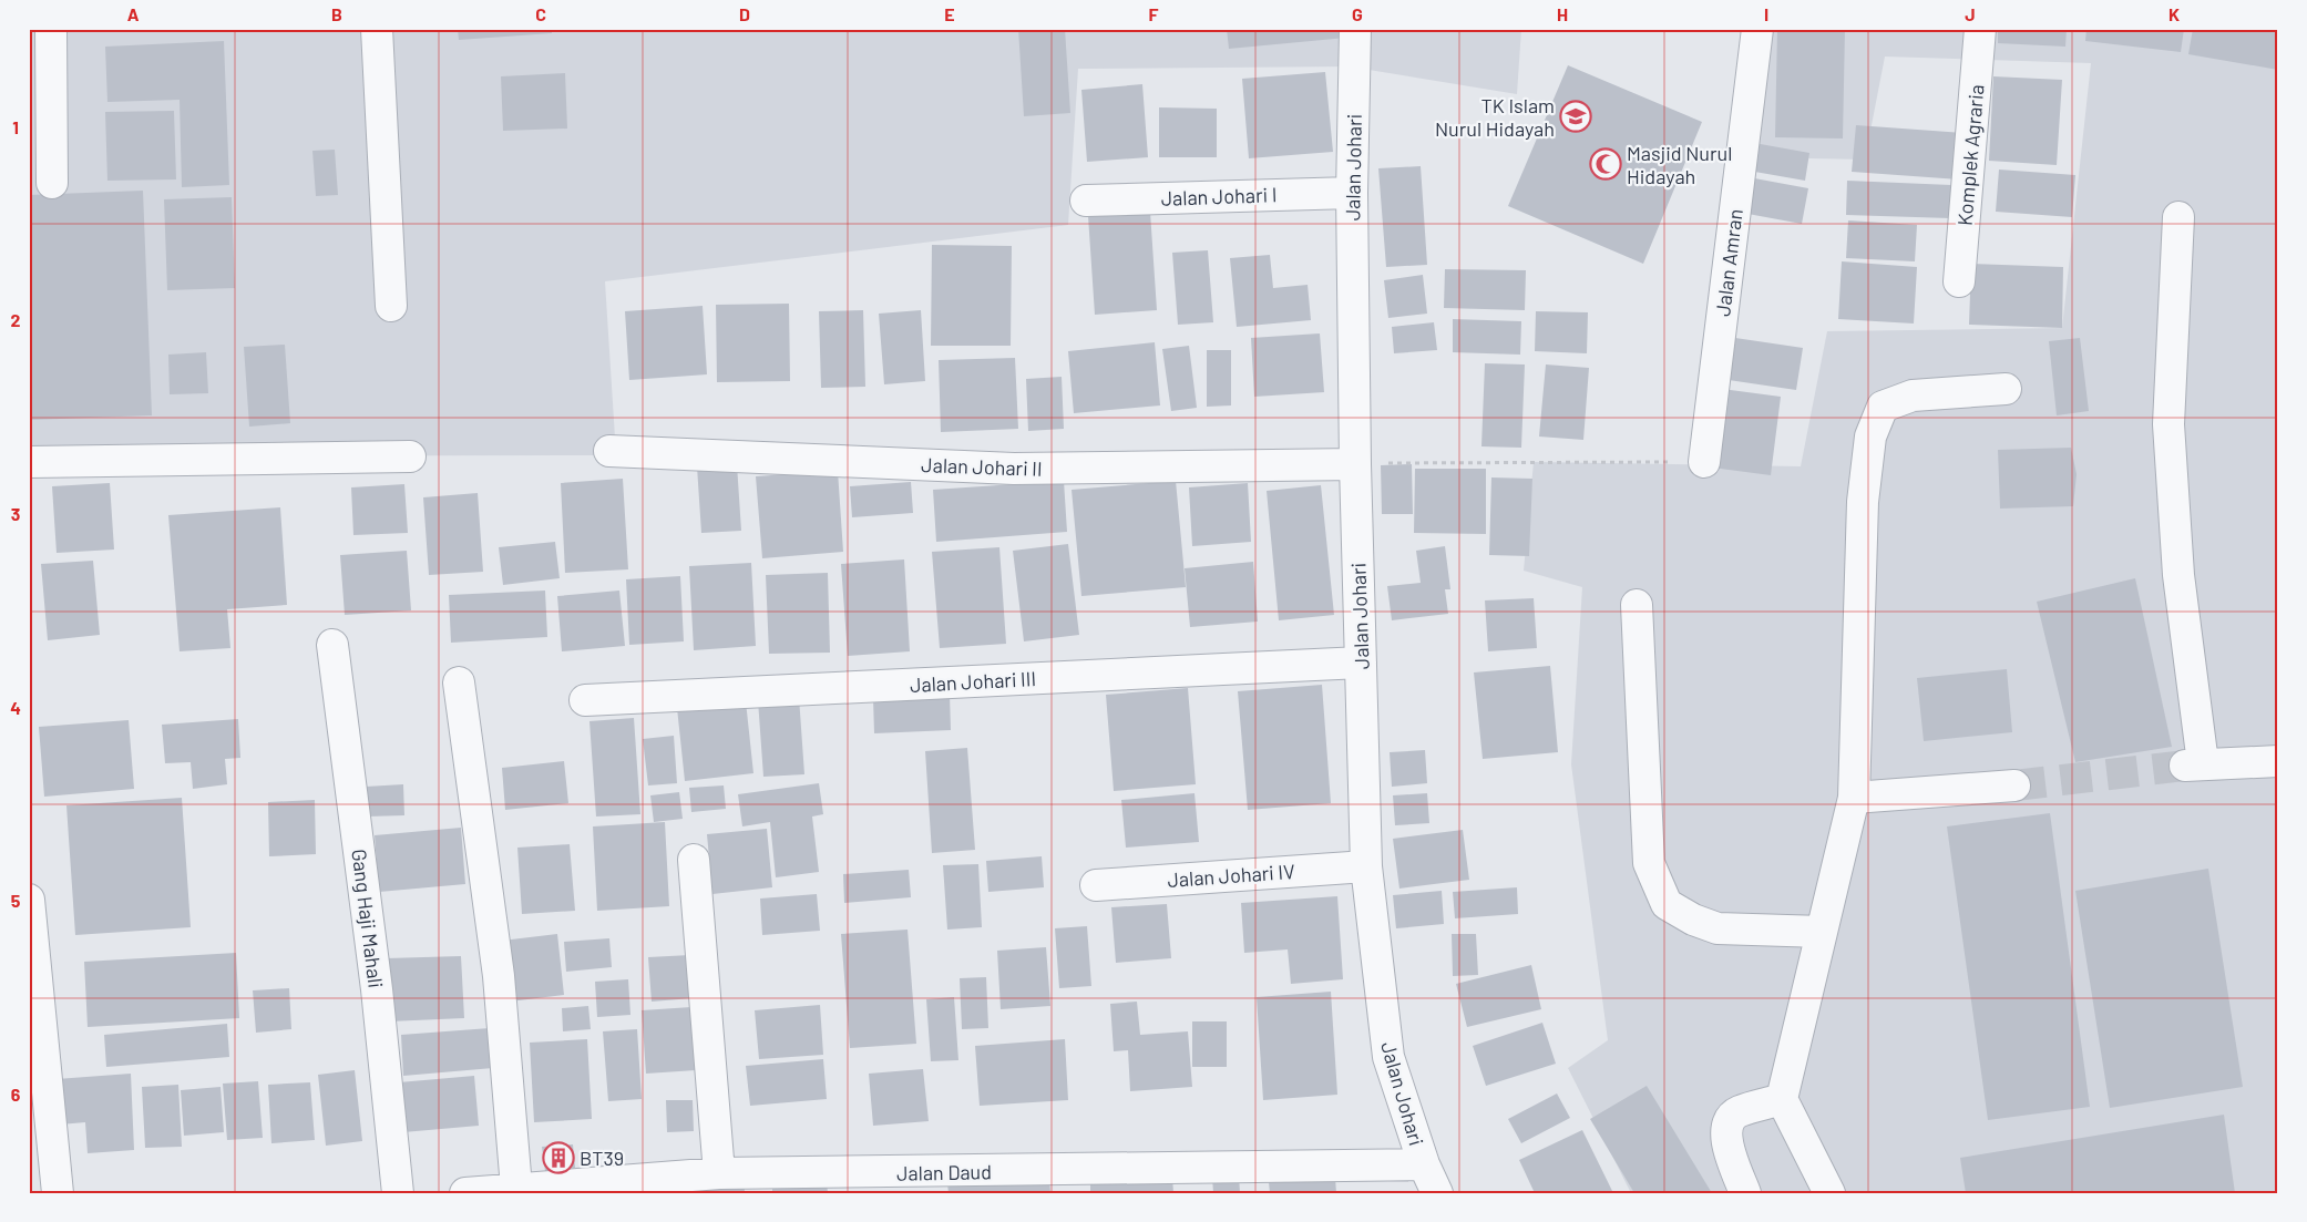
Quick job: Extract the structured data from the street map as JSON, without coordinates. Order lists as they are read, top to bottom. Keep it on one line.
{"streets":{"street":["Komplek Agraria","Jalan Johari","Jalan Johari I","Jalan Amran","Jalan Johari II","Jalan Johari III","Jalan Johari IV","Gang Haji Mahali","Jalan Daud"]},"crossings":[["Jalan Johari","Jalan Johari I"],["Jalan Johari","Jalan Johari II"],["Jalan Johari","Jalan Johari III"],["Jalan Johari","Jalan Johari IV"],["Jalan Johari","Jalan Daud"]],"places":{"school or university":["TK Islam Nurul Hidayah"],"mosque":["Masjid Nurul Hidayah"],"building":["BT39"]},"grid":{"columns":["A","B","C","D","E","F","G","H","I","J","K"],"rows":["1","2","3","4","5","6"]}}
